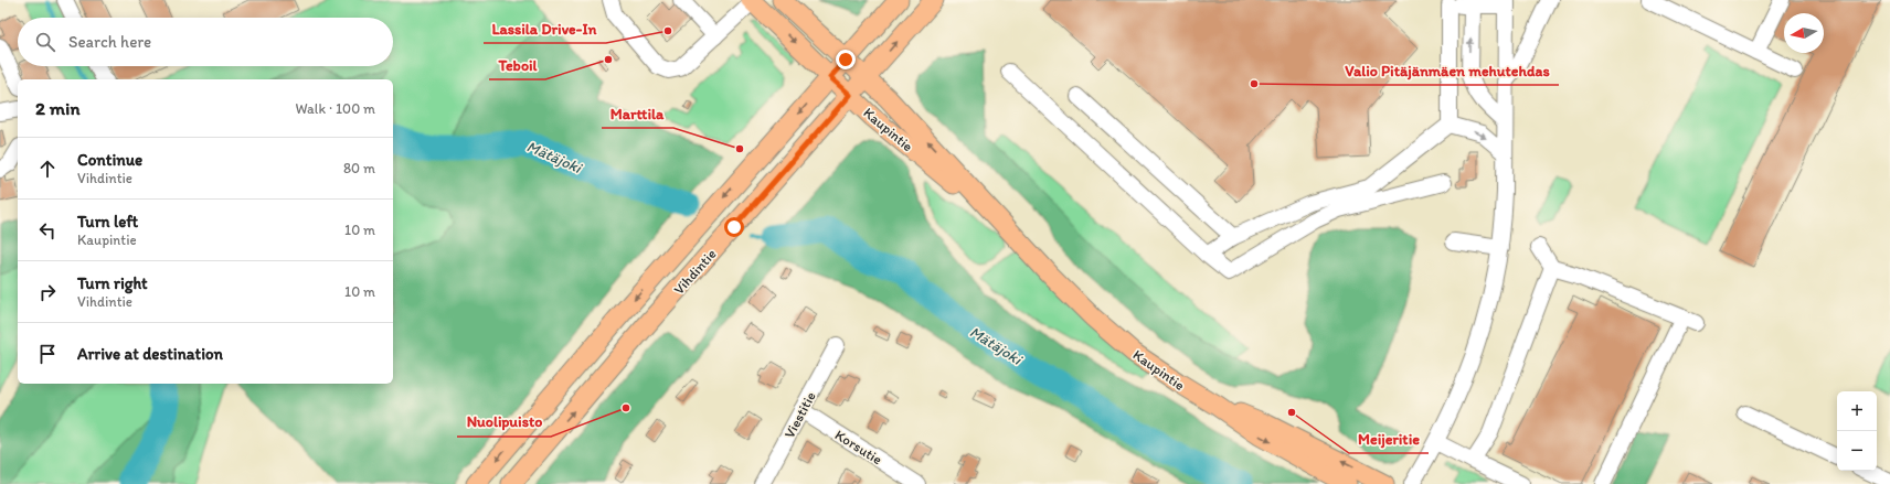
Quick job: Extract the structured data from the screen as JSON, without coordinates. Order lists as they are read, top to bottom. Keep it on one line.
{"streets":{"main road":["Kaupintie","Vihdintie"],"street":["Viestitie","Korsutie"]},"crossings":[["Kaupintie","Vihdintie"],["Viestitie","Korsutie"]],"water":["Mätäjoki"],"places":["Lassila Drive-In","Teboil","Valio Pitäjänmäen mehutehdas","Marttila","Nuolipuisto","Meijeritie"],"north":"left","page":{"search":"Search here","heading":["2 min","Walk · 100 m"],"list":[["Continue","Vihdintie","80 m"],["Turn left","Kaupintie","10 m"],["Turn right","Vihdintie","10 m"],"Arrive at destination"],"map_buttons":["+","−"]}}
